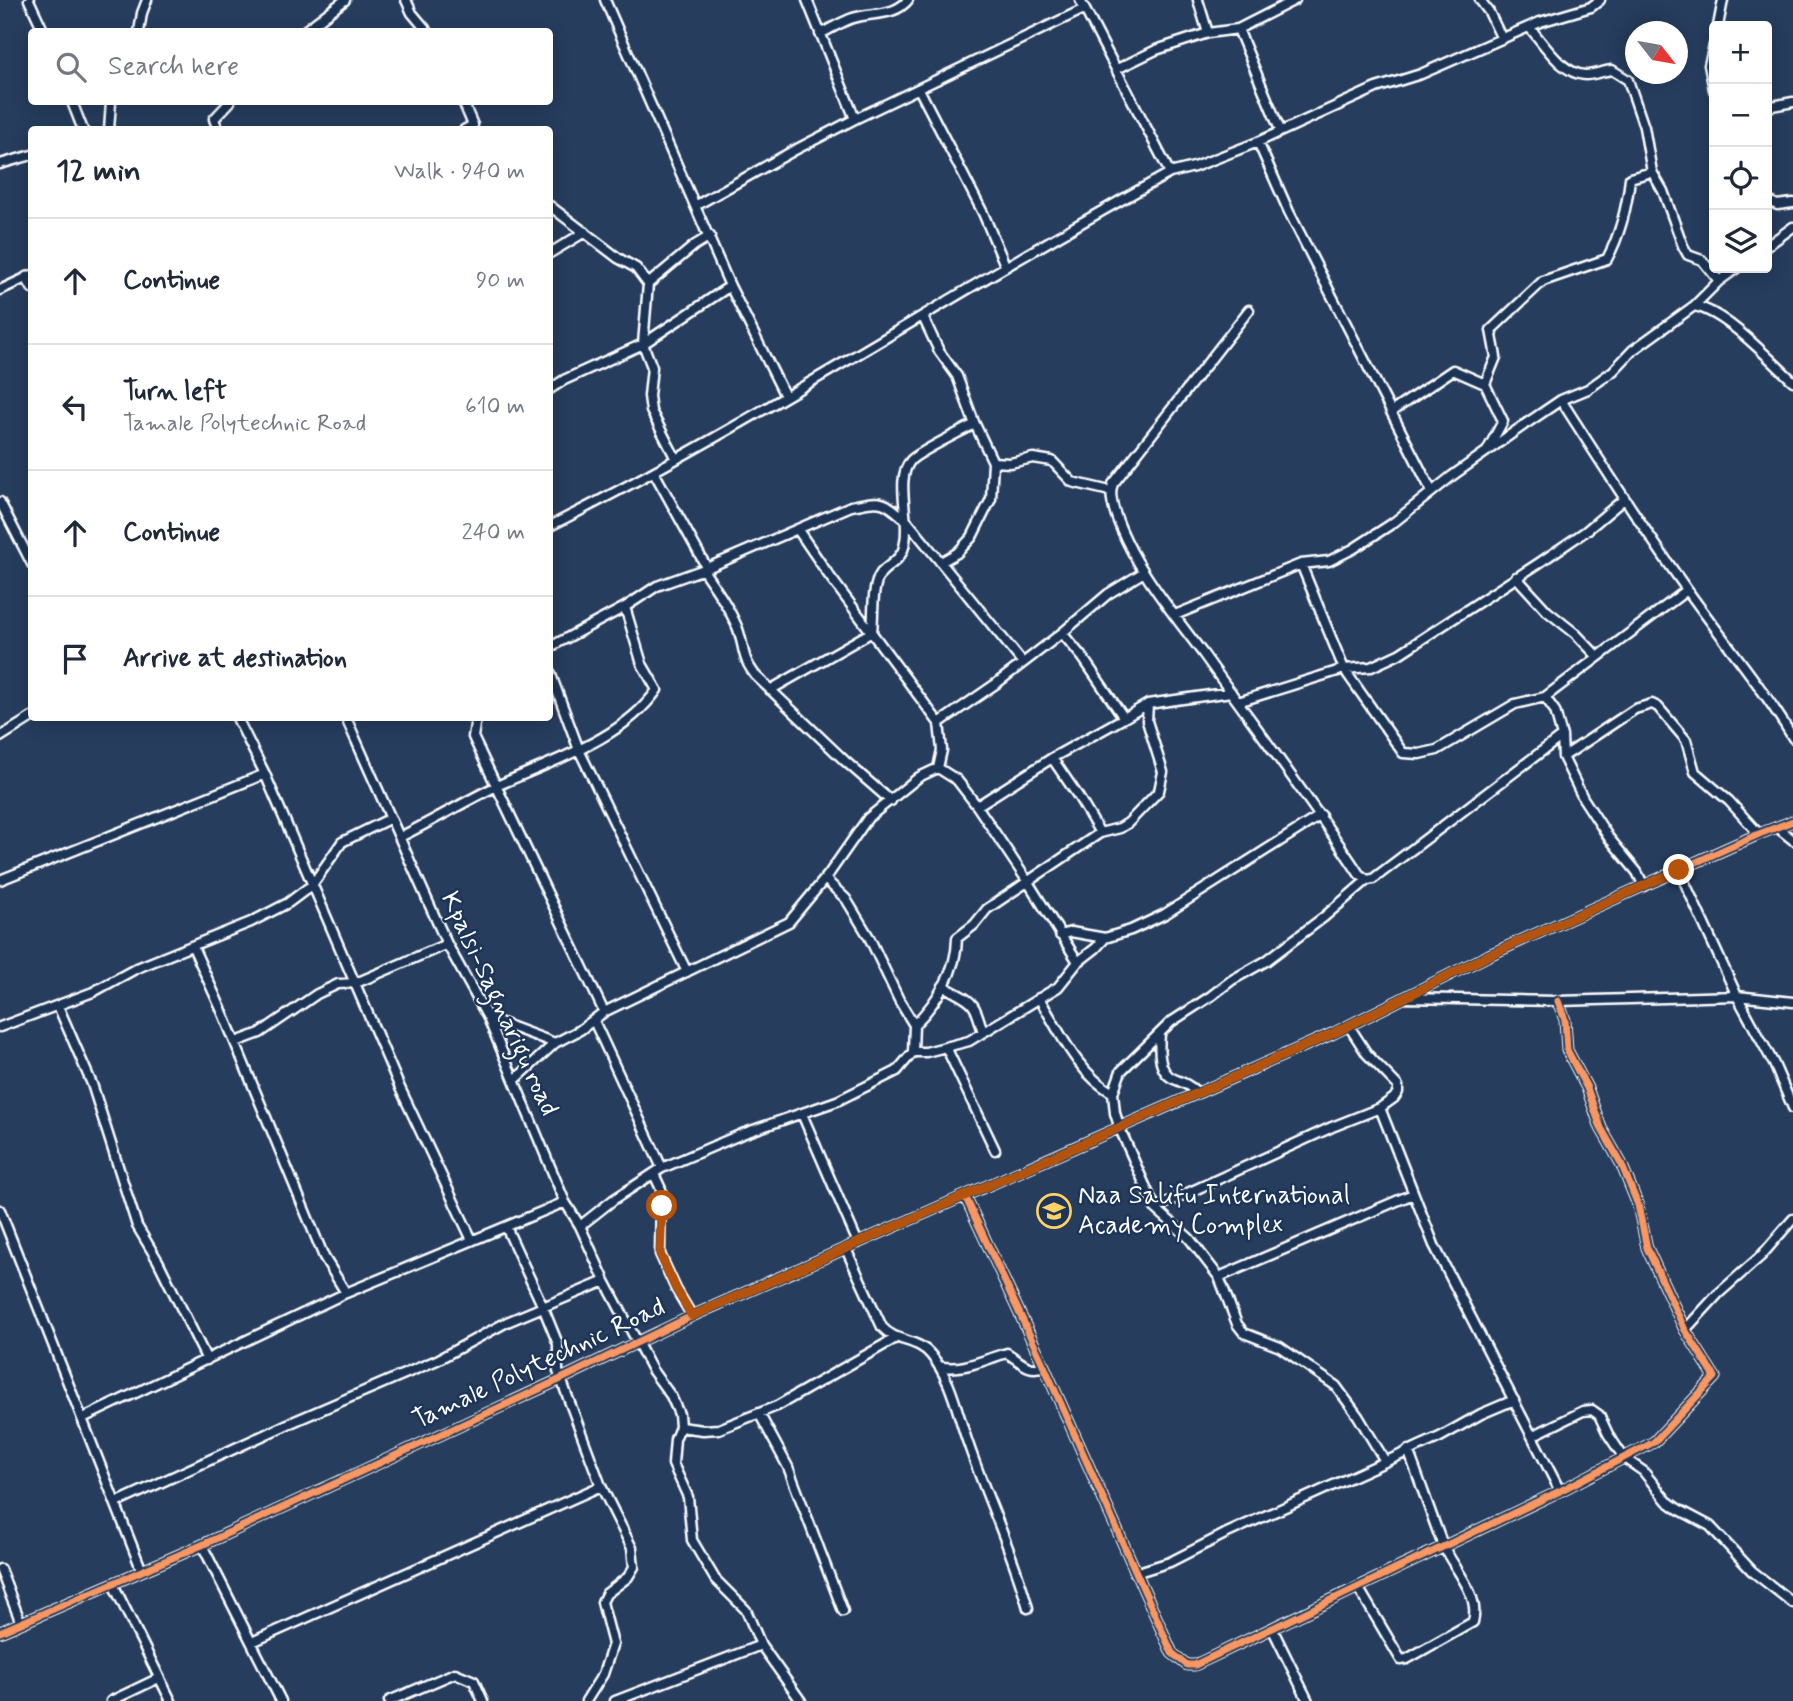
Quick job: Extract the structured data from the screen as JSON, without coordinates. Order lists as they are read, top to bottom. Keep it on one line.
{"streets":{"street":["Kpalsi-Sagnarigu road","Tamale Polytechnic Road"]},"crossings":[["Kpalsi-Sagnarigu road","Tamale Polytechnic Road"]],"places":{"school or university":["Naa Salifu International Academy Complex"]},"north":"bottom right","page":{"map_buttons":["+","−"],"search":"Search here","heading":["12 min","Walk · 940 m"],"list":[["Continue","90 m"],["Turn left","Tamale Polytechnic Road","610 m"],["Continue","240 m"],"Arrive at destination"]}}
